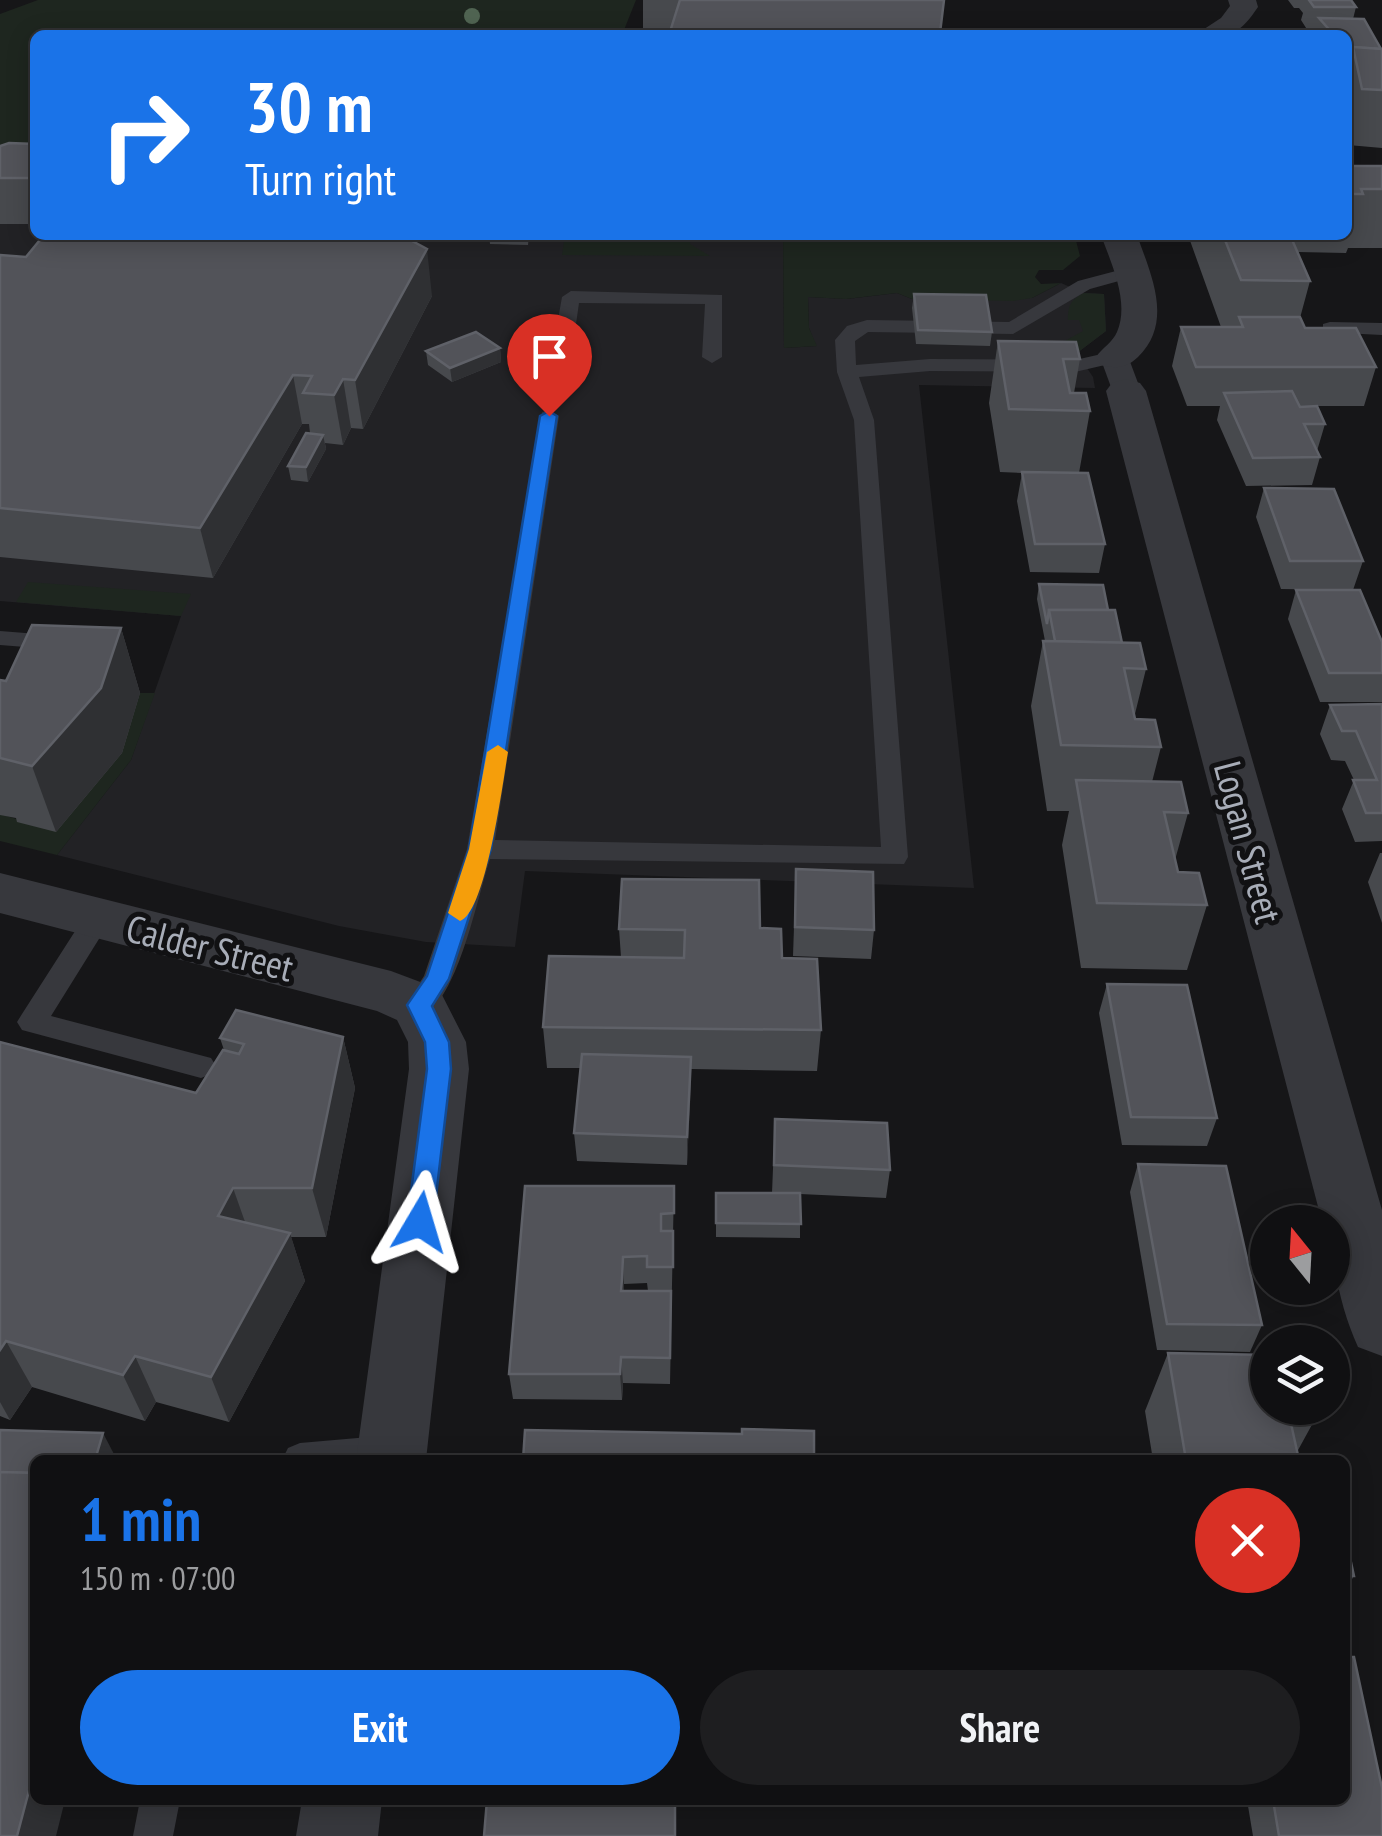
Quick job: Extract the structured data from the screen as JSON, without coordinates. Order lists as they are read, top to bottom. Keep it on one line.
{"streets":{"street":["Logan Street","Calder Street"]},"north":"top","page":{"turn":["30 m","Turn right"],"heading":["1 min","150 m · 07:00"],"buttons":["Exit","Share"]}}
